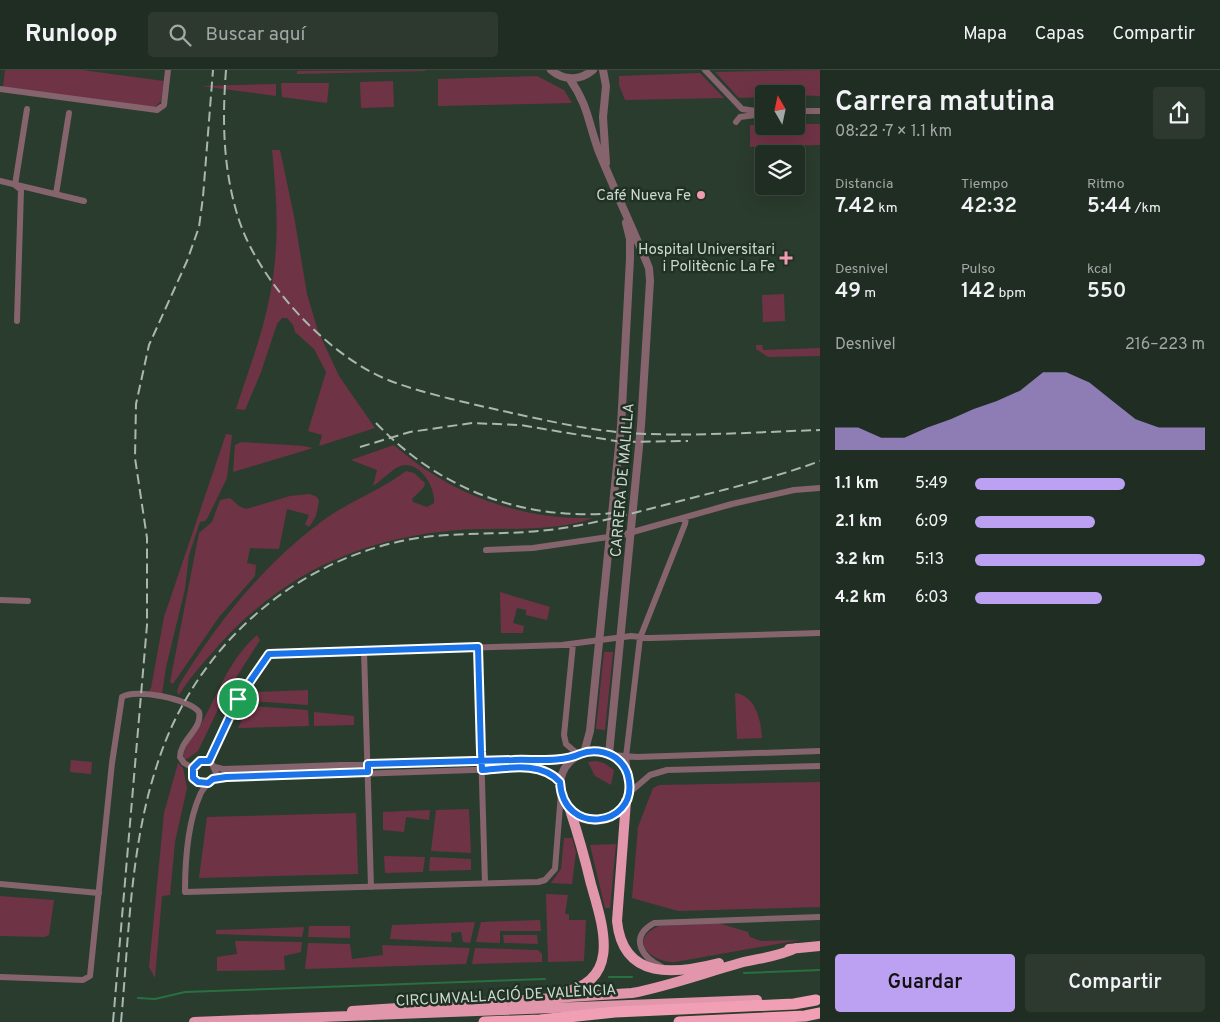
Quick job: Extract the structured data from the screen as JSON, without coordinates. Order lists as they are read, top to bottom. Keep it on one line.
{"streets":{"highway":["CIRCUMVAL·LACIÓ DE VALÈNCIA"],"street":["CARRERA DE MALILLA"]},"places":{"other":["Café Nueva Fe"],"health":["Hospital Universitari i Politècnic La Fe"]},"north":"top","page":{"header":"Runloop","search":"Buscar aquí","nav":["Mapa","Capas","Compartir"],"heading":["Carrera matutina","08:22 · 7 × 1.1 km"],"stats":[["Distancia","7.42 km"],["Tiempo","42:32"],["Ritmo","5:44 /km"],["Desnivel","49 m"],["Pulso","142 bpm"],["kcal","550"]],"chart":["Desnivel","216–223 m"],"list":[{"name":"1.1 km","note":"5:49"},{"name":"2.1 km","note":"6:09"},{"name":"3.2 km","note":"5:13"},{"name":"4.2 km","note":"6:03"}],"buttons":["Guardar","Compartir"]}}
